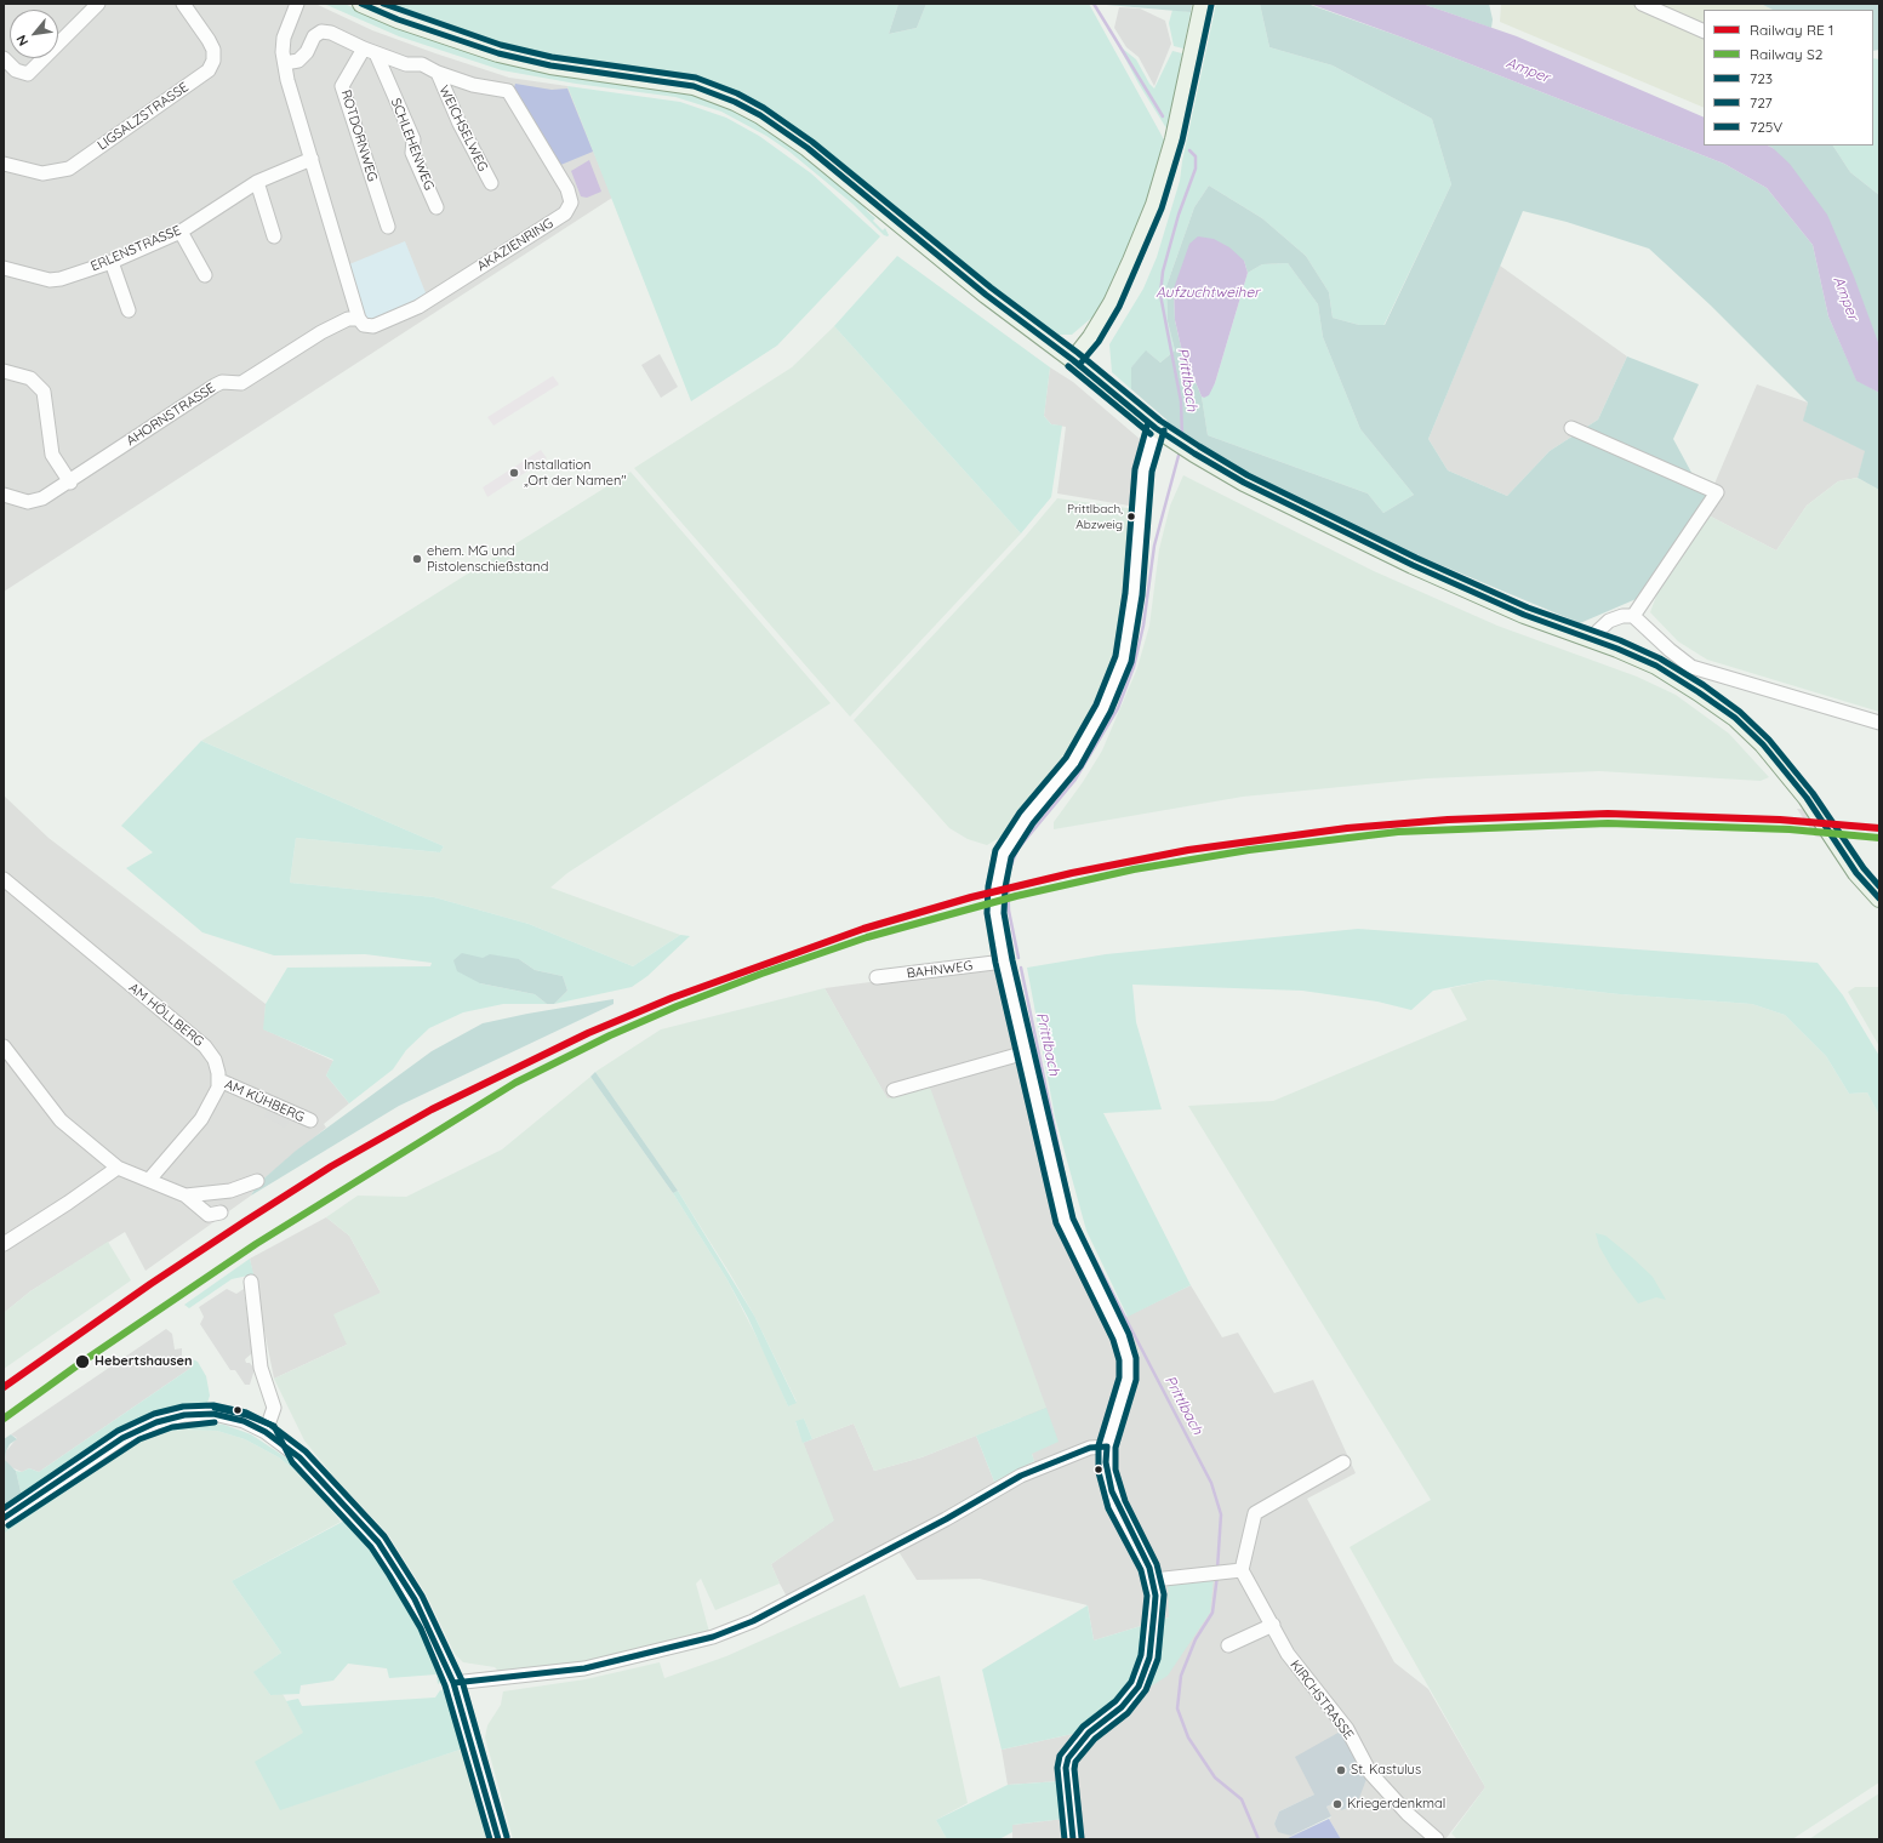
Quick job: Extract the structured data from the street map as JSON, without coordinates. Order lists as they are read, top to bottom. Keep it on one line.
{"streets":{"street":["LIGSALZSTRASSE","WEICHSELWEG","ROTDORNWEG","SCHLEHENWEG","AKAZIENRING","ERLENSTRASSE","AHORNSTRASSE","BAHNWEG","AM HÖLLBERG","AM KÜHBERG","KIRCHSTRASSE"]},"crossings":[["WEICHSELWEG","AKAZIENRING"],["ROTDORNWEG","SCHLEHENWEG"],["ROTDORNWEG","AKAZIENRING"],["SCHLEHENWEG","AKAZIENRING"],["AKAZIENRING","AHORNSTRASSE"],["AM HÖLLBERG","AM KÜHBERG"]],"water":["Amper","Aufzuchtweiher","Prittlbach"],"places":["Installation „Ort der Namen''","Prittlbach, Abzweig","ehem. MG und Pistolenschießstand","Hebertshausen","St. Kastulus","Kriegerdenkmal"],"lines":["transit line 723","transit line 725V","transit line 727","rail line S2"],"legend":["Railway RE 1","Railway S2","723","727","725V"],"north":"bottom left"}
